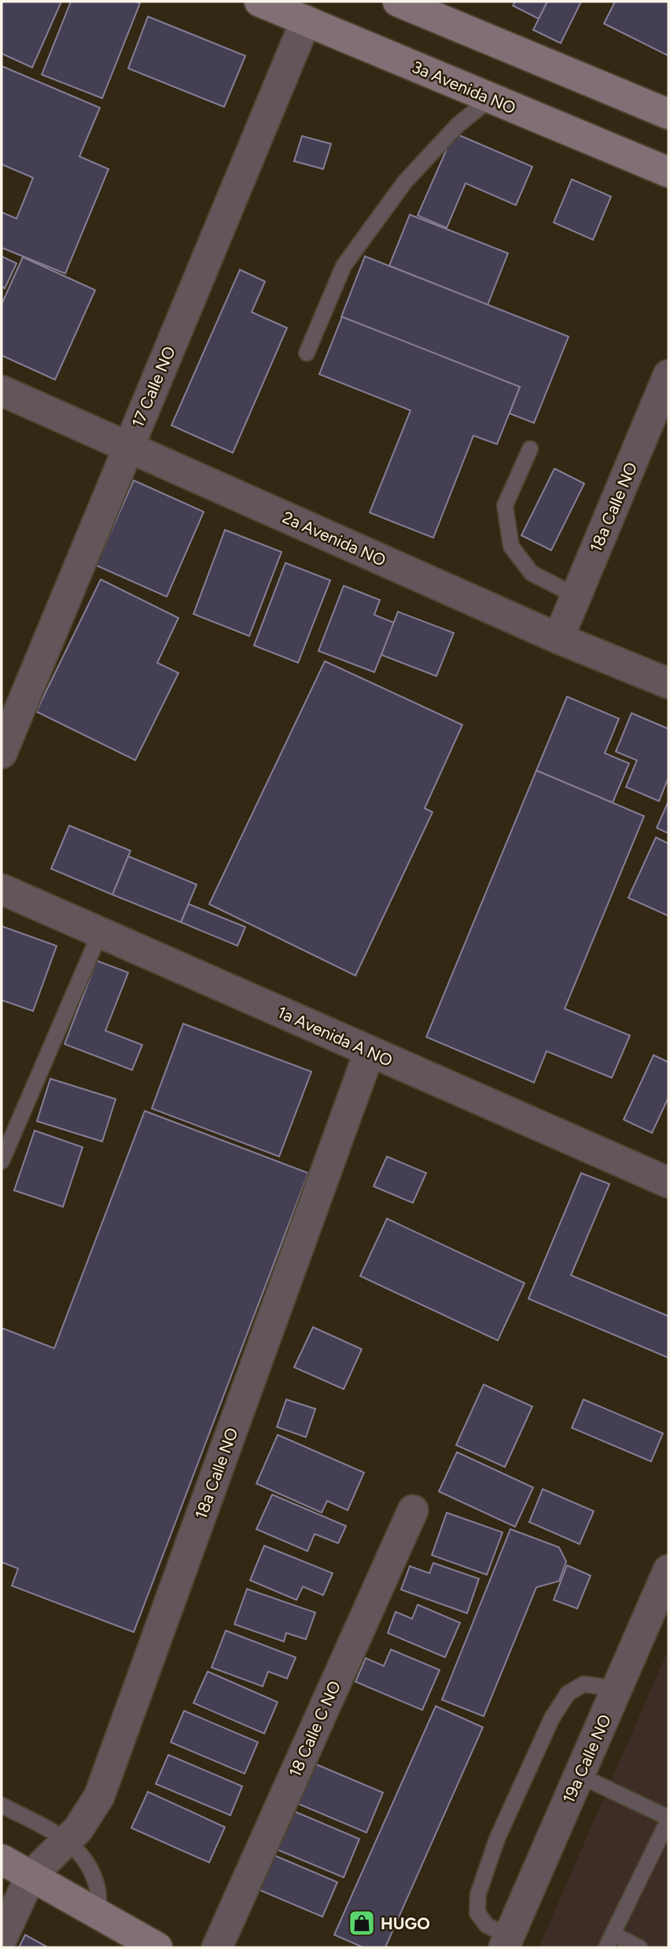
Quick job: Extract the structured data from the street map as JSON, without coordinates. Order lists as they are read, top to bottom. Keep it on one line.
{"streets":{"street":["3a Avenida NO","17 Calle NO","18a Calle NO","2a Avenida NO","1a Avenida A NO","18 Calle C NO","19a Calle NO"]},"crossings":[["3a Avenida NO","17 Calle NO"],["17 Calle NO","2a Avenida NO"],["18a Calle NO","2a Avenida NO"],["18a Calle NO","1a Avenida A NO"]],"places":{"shop":["HUGO"]}}
